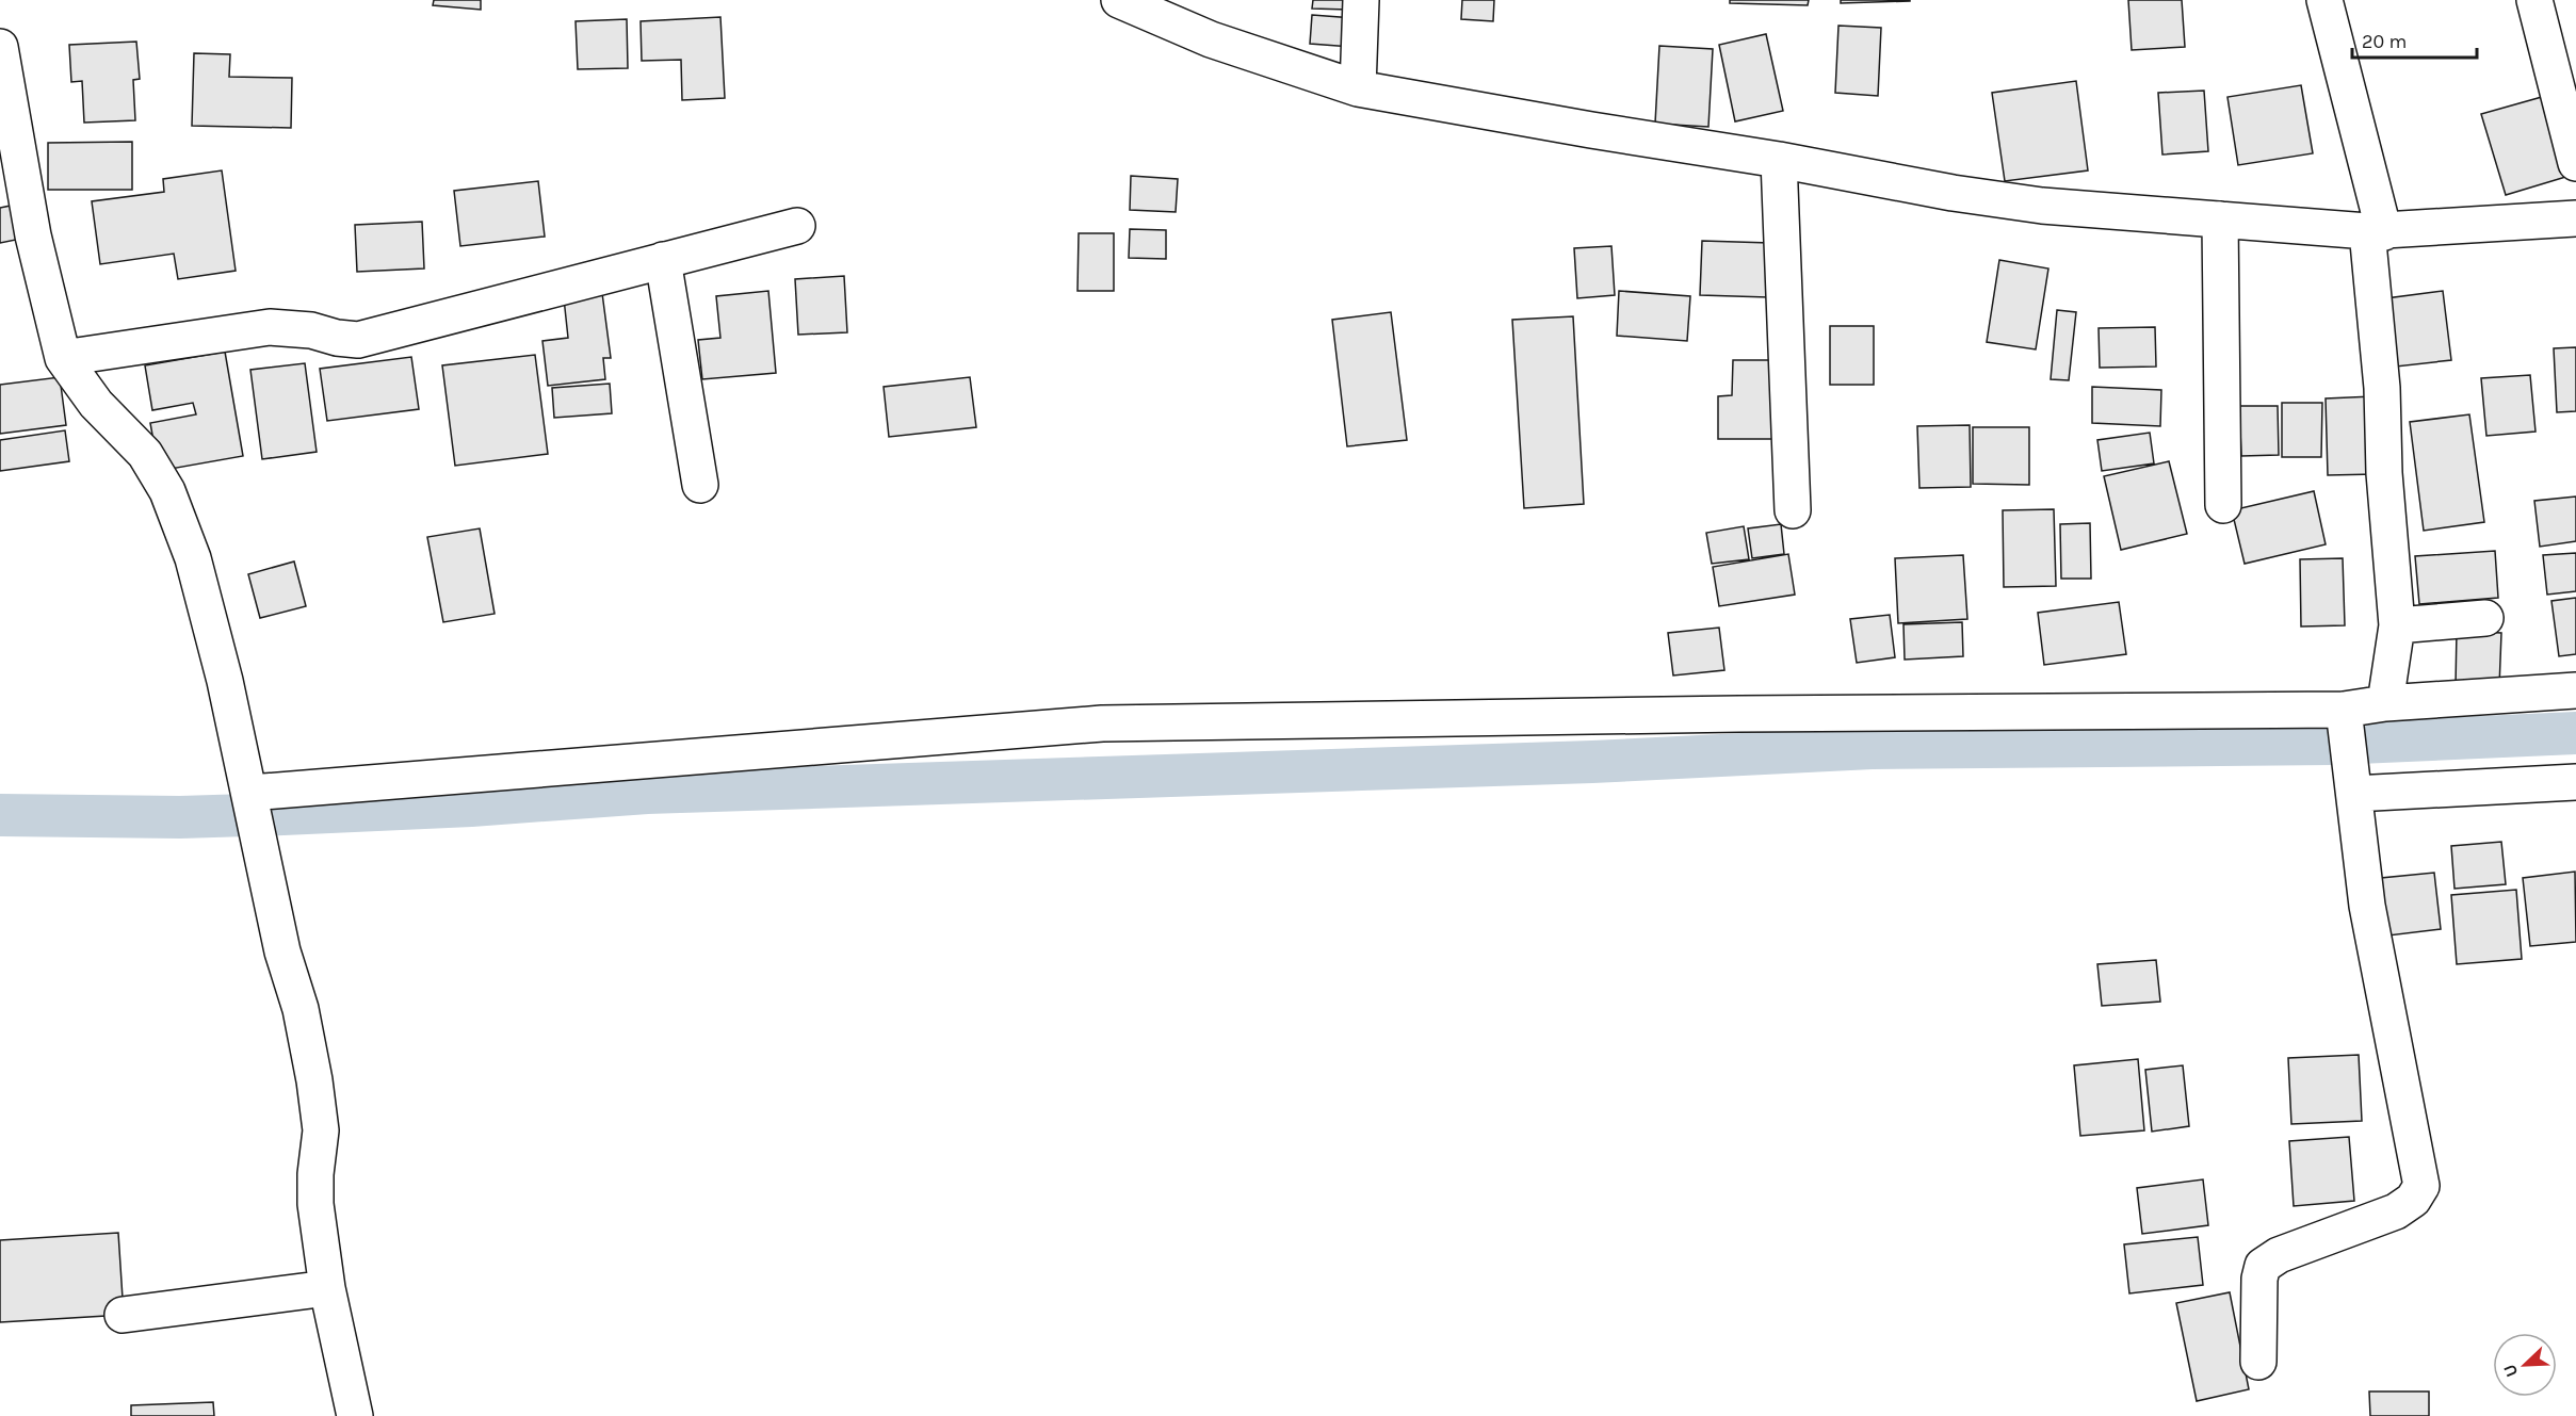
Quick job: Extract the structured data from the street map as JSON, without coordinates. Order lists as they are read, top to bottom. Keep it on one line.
{"scale_bar":"20 m","north":"bottom left"}
